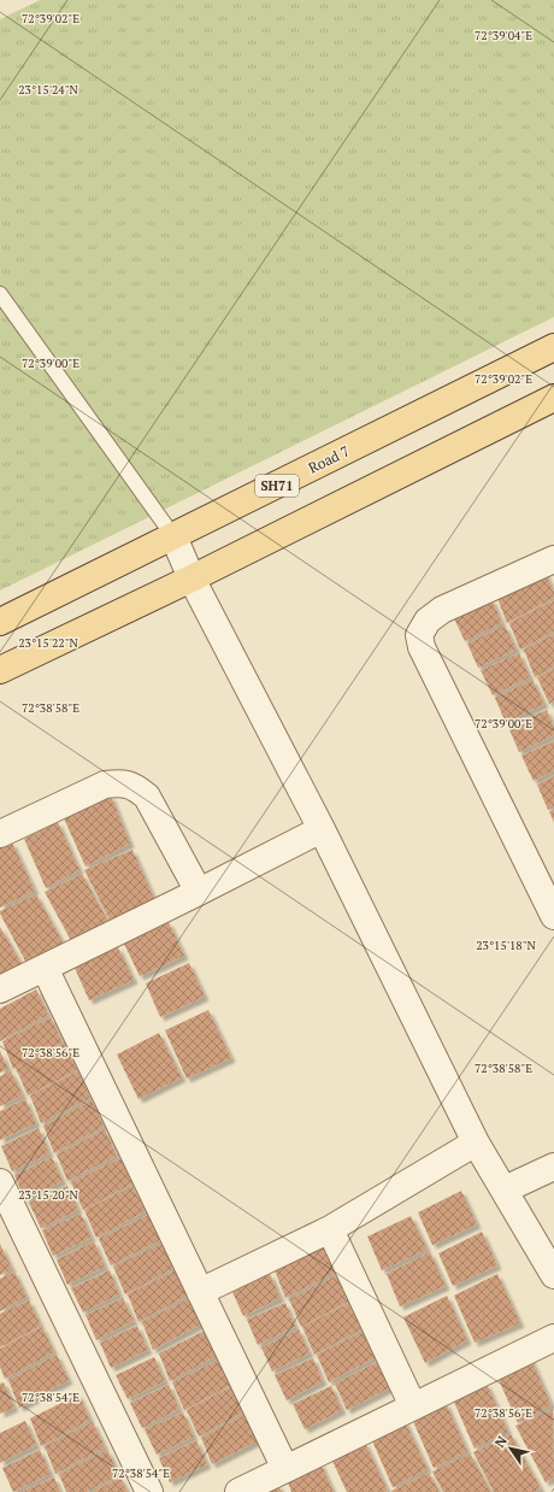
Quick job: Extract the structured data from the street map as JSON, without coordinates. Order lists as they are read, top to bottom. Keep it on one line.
{"streets":{"main road":["Road 7","SH71"]},"north":"top left","coordinates":["72°39'02\"E","72°39'04\"E","23°15'24\"N","72°39'00\"E","23°15'22\"N","72°38'58\"E","23°15'18\"N","72°38'56\"E","23°15'20\"N","72°38'54\"E"]}
